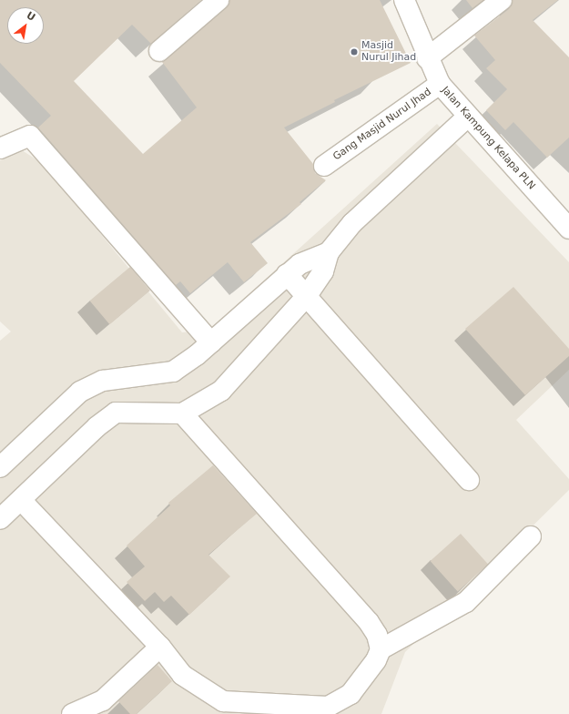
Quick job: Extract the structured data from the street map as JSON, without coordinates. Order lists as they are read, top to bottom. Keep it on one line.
{"streets":{"street":["Gang Masjid Nurul Jhad","Jalan Kampung Kelapa PLN"]},"crossings":[["Gang Masjid Nurul Jhad","Jalan Kampung Kelapa PLN"]],"places":["Masjid Nurul Jihad"],"north":"top right"}
